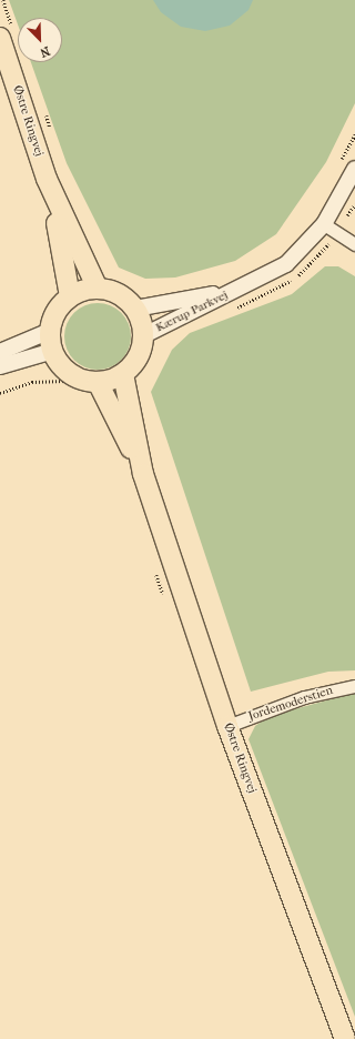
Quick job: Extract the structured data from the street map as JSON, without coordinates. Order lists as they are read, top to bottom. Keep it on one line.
{"streets":{"main road":["Østre Ringvej"],"street":["Kærup Parkvej","Jordemoderstien"]},"crossings":[["Østre Ringvej","Jordemoderstien"]],"north":"bottom right"}
